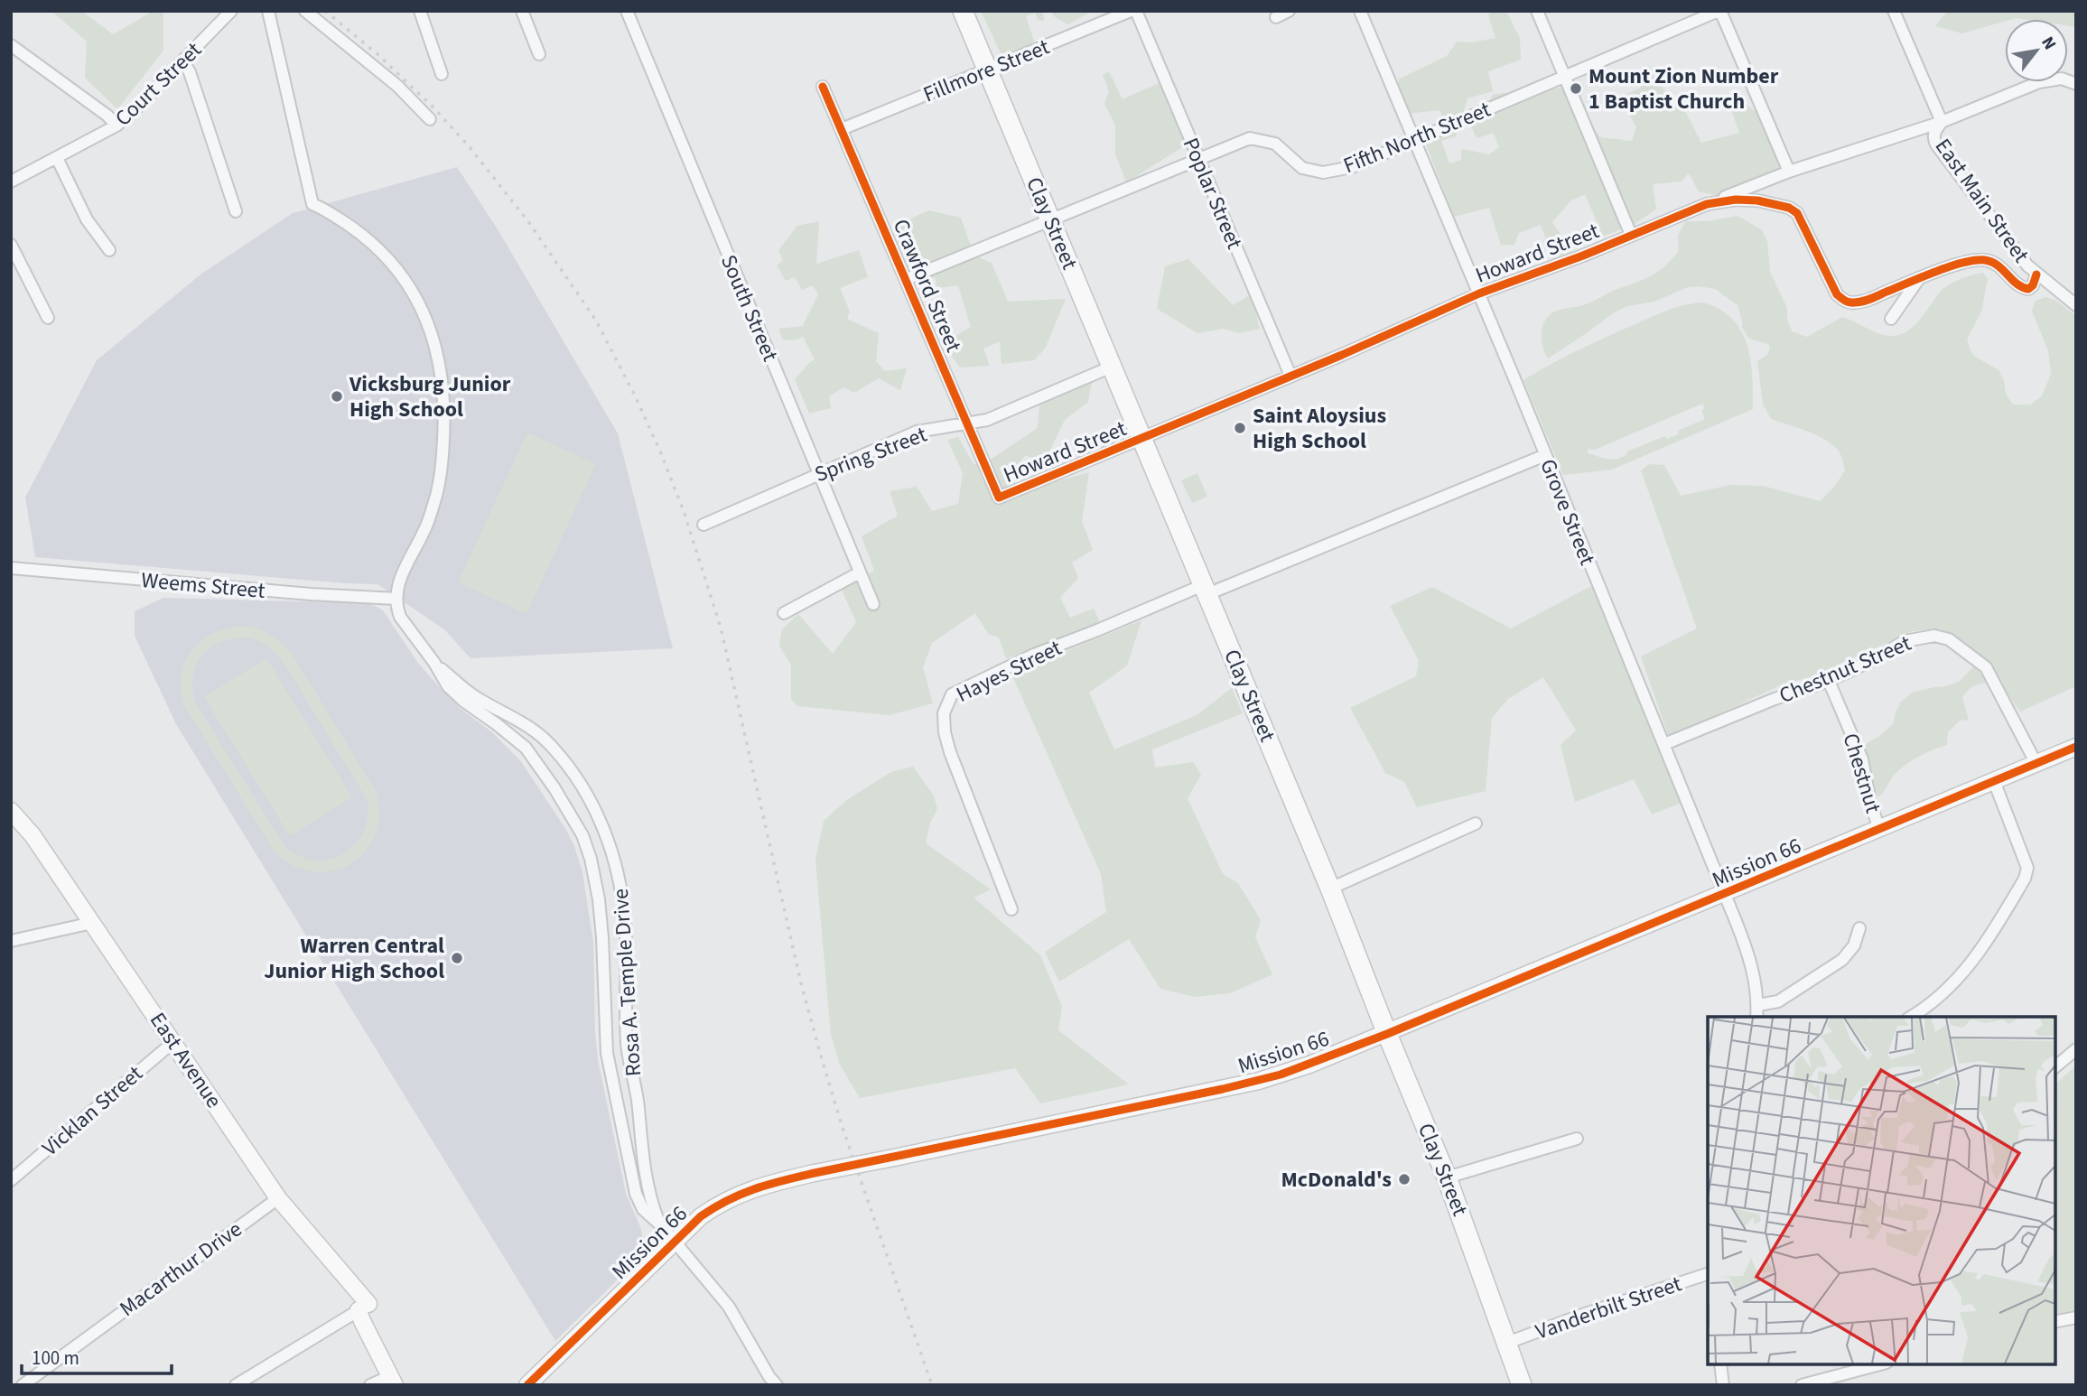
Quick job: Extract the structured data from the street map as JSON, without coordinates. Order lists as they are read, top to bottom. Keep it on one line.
{"streets":{"main road":["Clay Street"],"street":["Fillmore Street","Court Street","Fifth North Street","Poplar Street","East Main Street","Howard Street","Crawford Street","South Street","Spring Street","Grove Street","Weems Street","Chestnut Street","Hayes Street","Chestnut","Mission 66","Rosa A. Temple Drive","East Avenue","Vicklan Street","Macarthur Drive","Vanderbilt Street"]},"crossings":[["Fillmore Street","Clay Street"],["Fillmore Street","Crawford Street"],["Fifth North Street","Poplar Street"],["Fifth North Street","Clay Street"],["Fifth North Street","Crawford Street"],["Fifth North Street","Grove Street"],["Poplar Street","Howard Street"],["East Main Street","Howard Street"],["Clay Street","Howard Street"],["Clay Street","Spring Street"],["Clay Street","Hayes Street"],["Clay Street","Mission 66"],["Clay Street","Vanderbilt Street"],["Howard Street","Crawford Street"],["Howard Street","Grove Street"],["Crawford Street","Spring Street"],["South Street","Spring Street"],["Grove Street","Chestnut Street"],["Grove Street","Hayes Street"],["Grove Street","Mission 66"],["Weems Street","Rosa A. Temple Drive"],["Chestnut Street","Chestnut"],["Chestnut Street","Mission 66"],["Chestnut","Mission 66"],["Mission 66","Rosa A. Temple Drive"],["East Avenue","Vicklan Street"],["East Avenue","Macarthur Drive"]],"places":["Mount Zion Number 1 Baptist Church","Vicksburg Junior High School","Saint Aloysius High School","Warren Central Junior High School","McDonald's"],"scale_bar":"100 m","north":"top right"}
